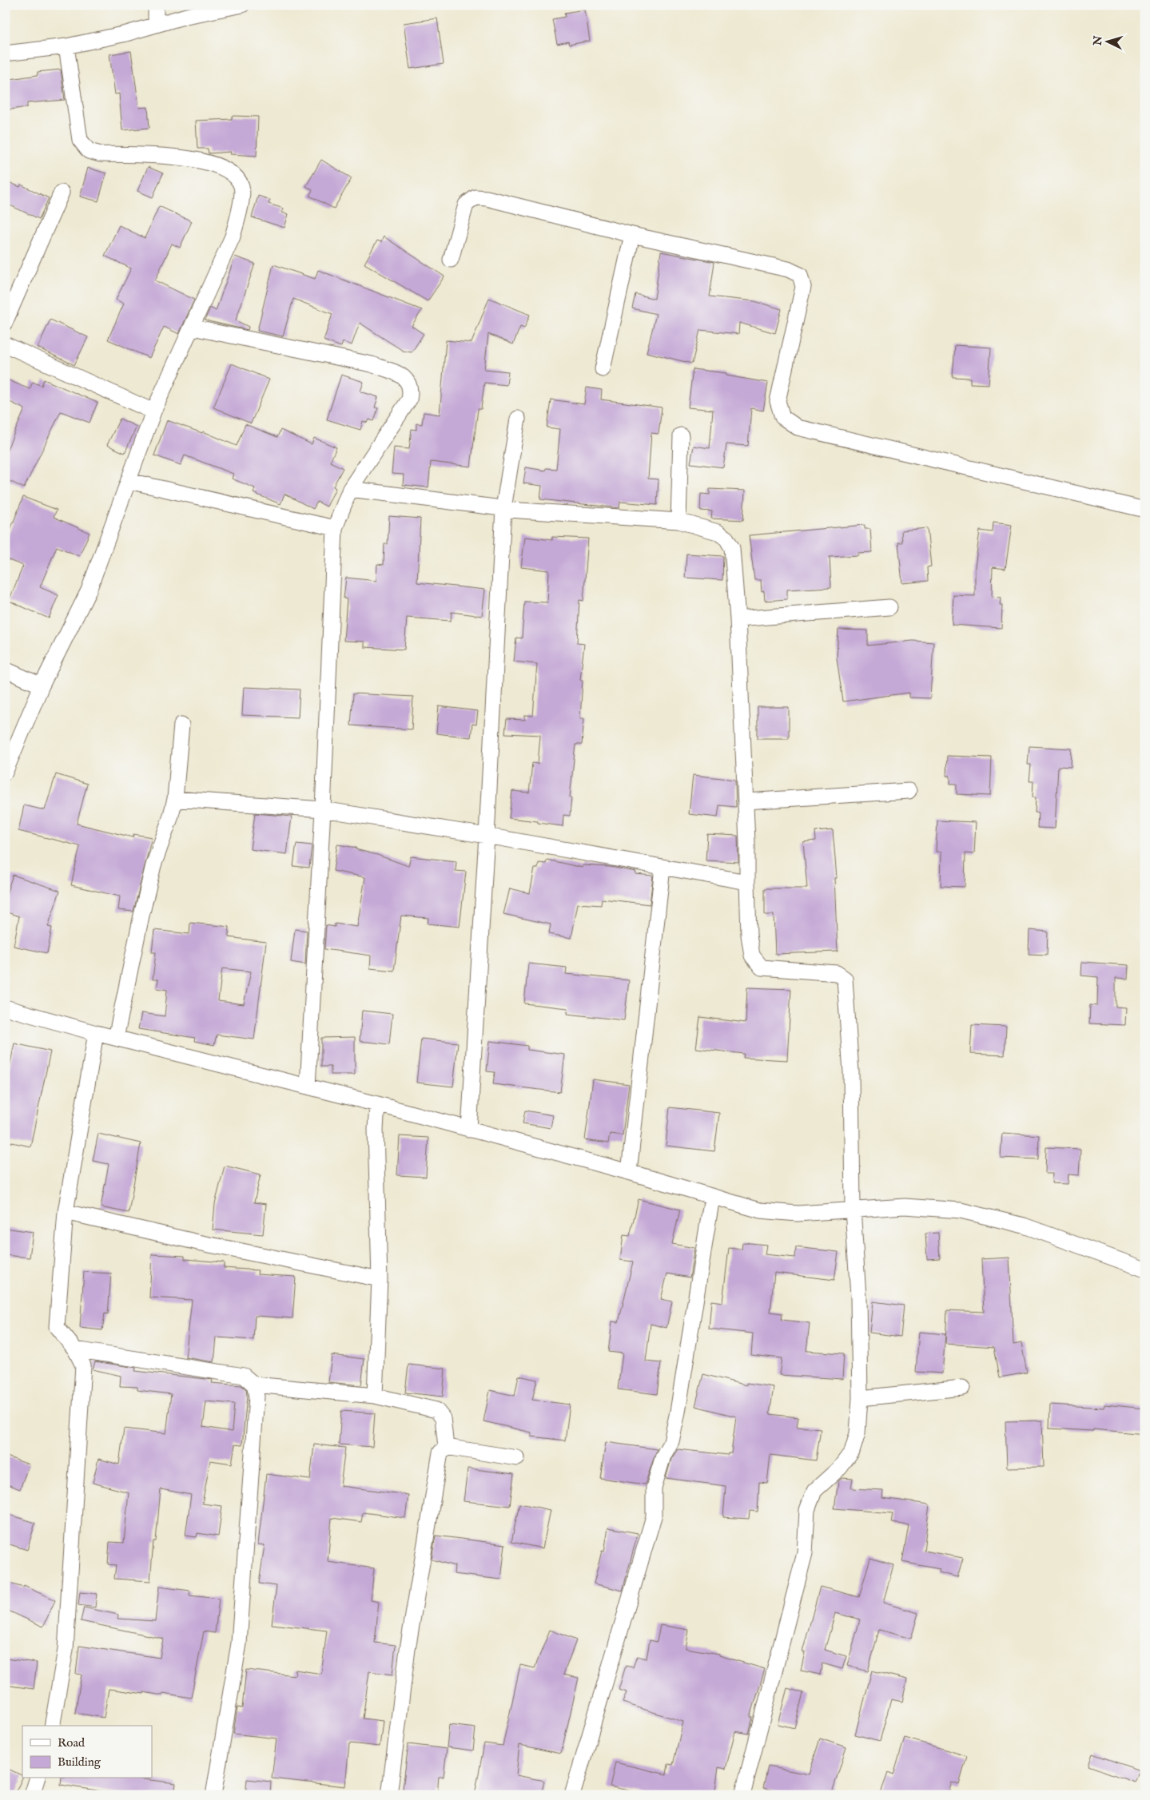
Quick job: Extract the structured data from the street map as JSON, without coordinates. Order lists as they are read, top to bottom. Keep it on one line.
{"legend":["Road","Building"],"north":"left"}
